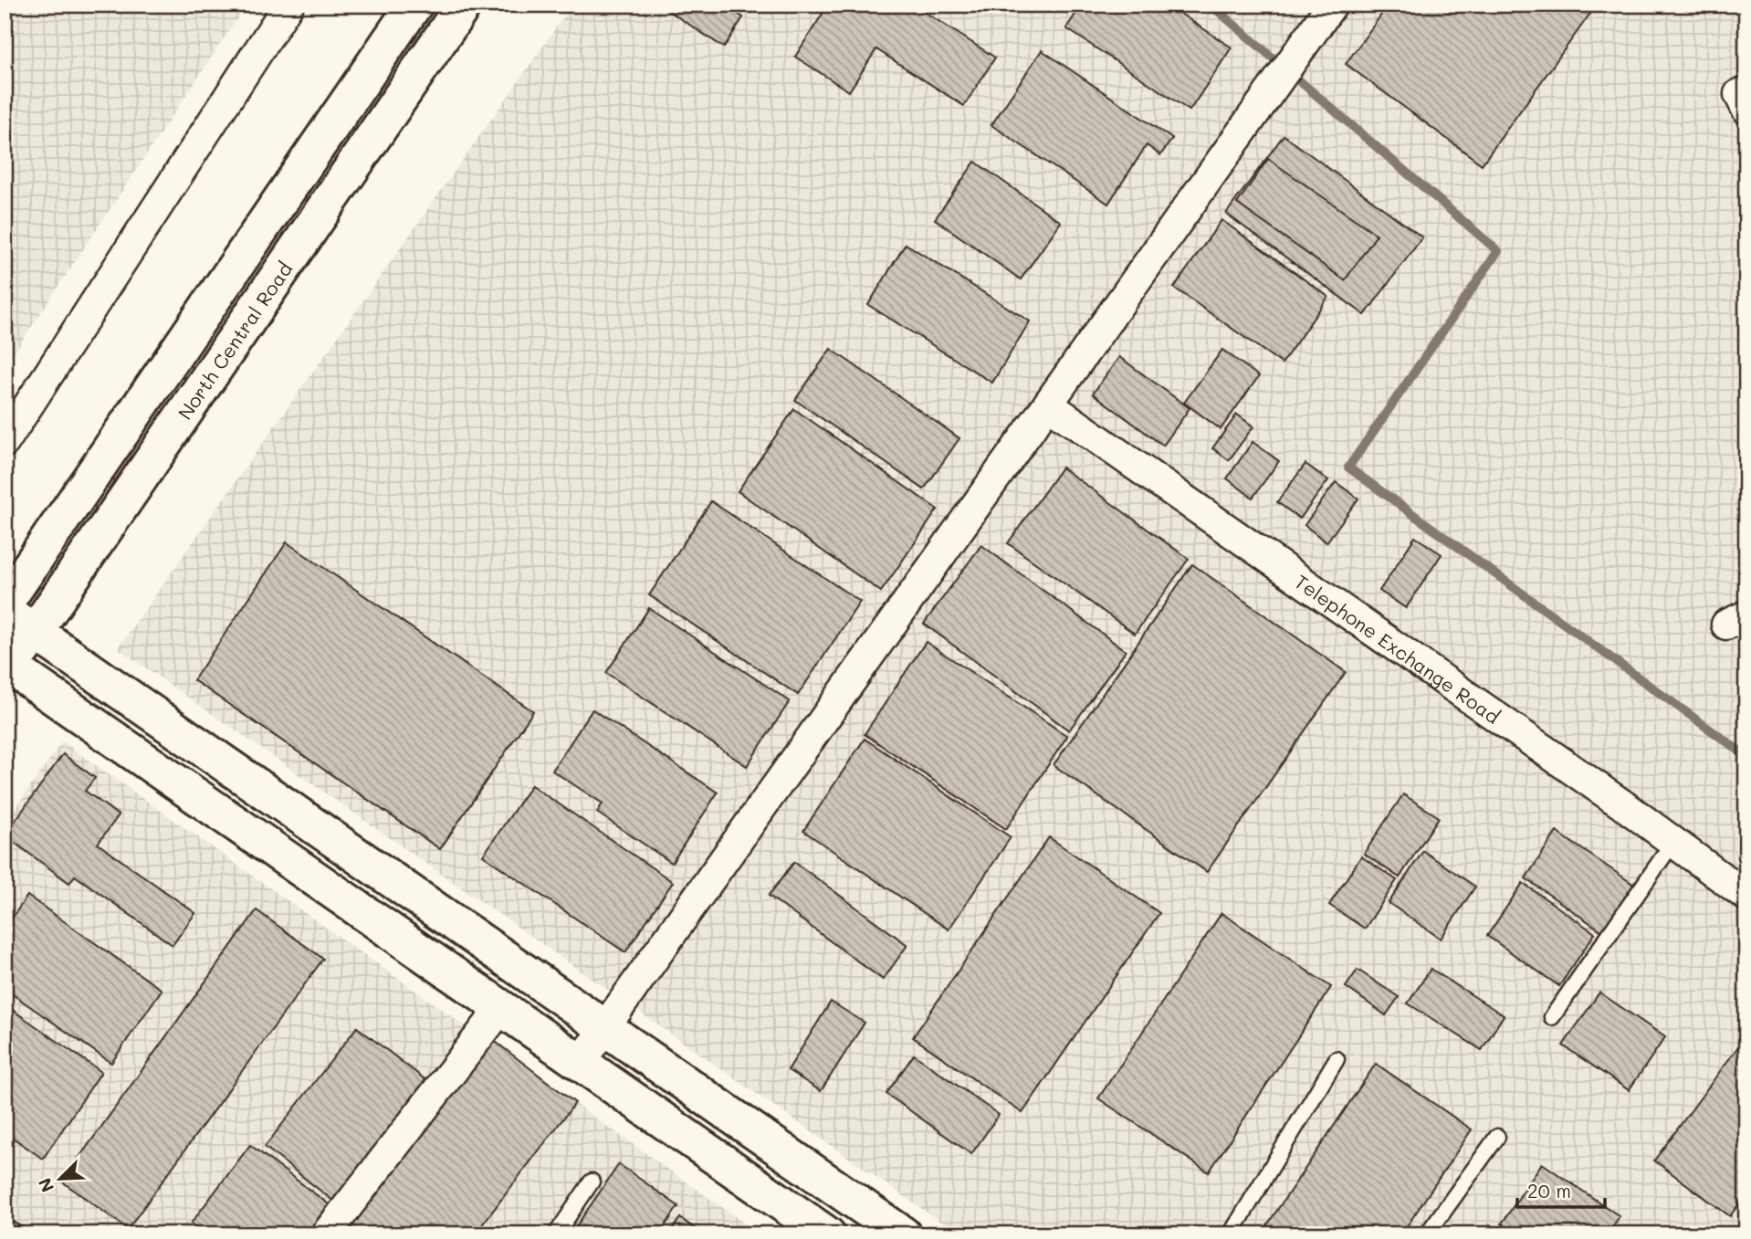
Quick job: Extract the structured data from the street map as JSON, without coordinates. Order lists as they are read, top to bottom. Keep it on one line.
{"streets":{"street":["North Central Road","Telephone Exchange Road"]},"scale_bar":"20 m","north":"bottom left"}
